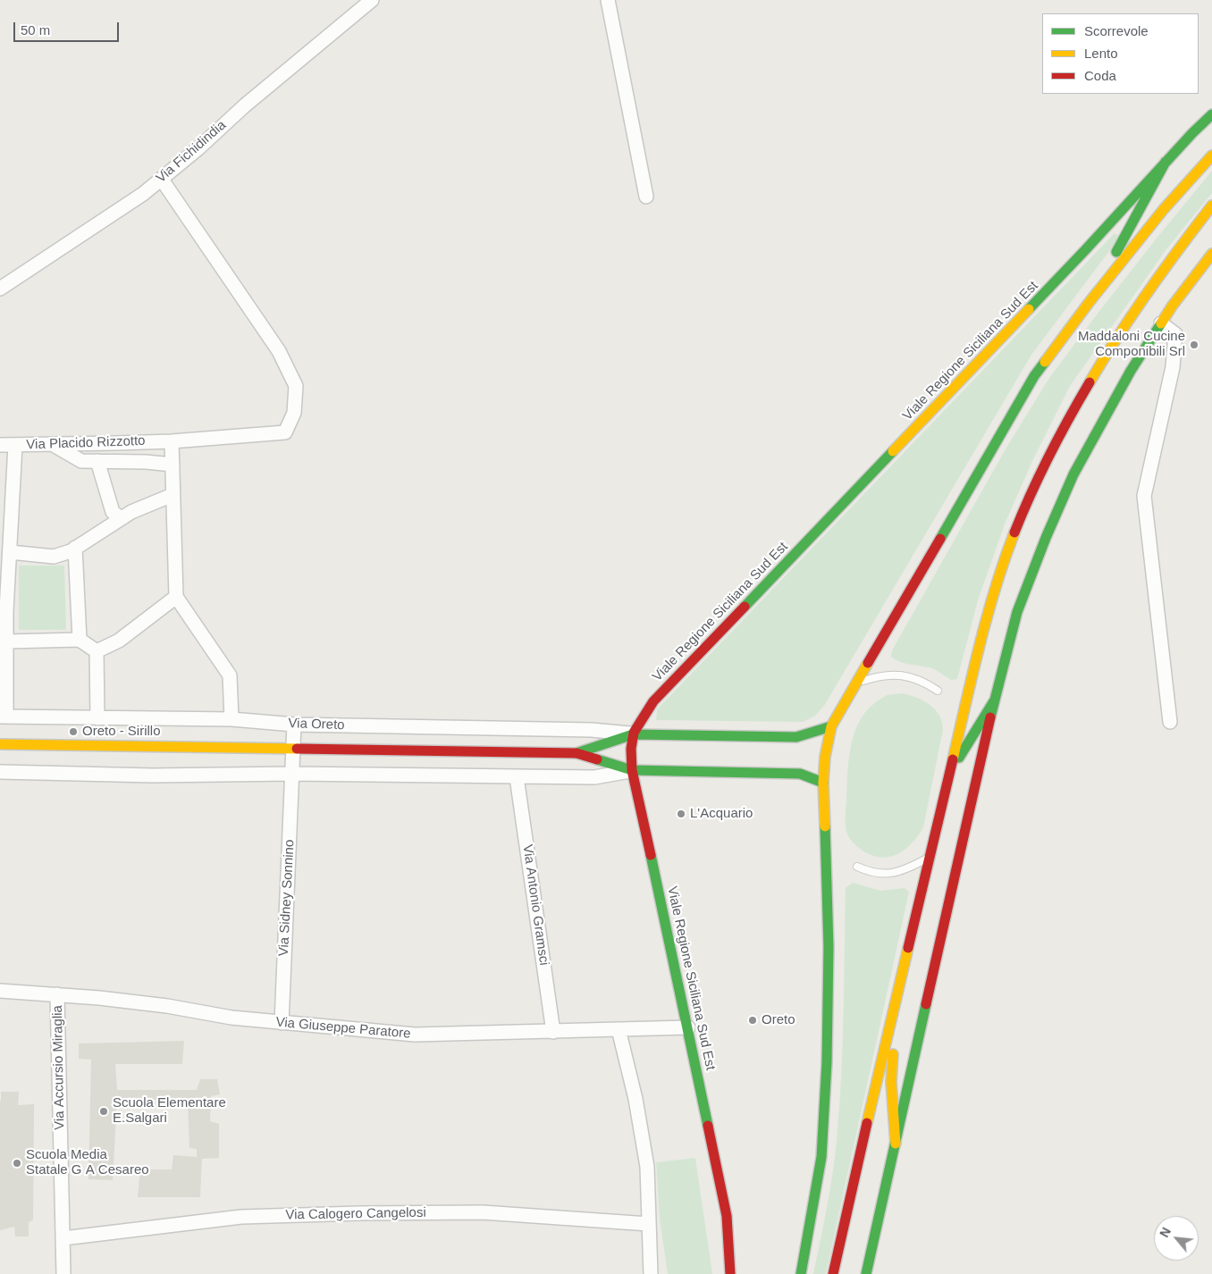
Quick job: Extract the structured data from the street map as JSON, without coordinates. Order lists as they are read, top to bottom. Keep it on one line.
{"streets":{"street":["Via Fichidindia","Viale Regione Siciliana Sud Est","Via Placido Rizzotto","Via Oreto","Via Sidney Sonnino","Via Antonio Gramsci","Via Giuseppe Paratore","Via Accursio Miraglia","Via Calogero Cangelosi"]},"crossings":[["Via Fichidindia","Via Placido Rizzotto"],["Viale Regione Siciliana Sud Est","Via Oreto"],["Viale Regione Siciliana Sud Est","Via Giuseppe Paratore"],["Via Oreto","Via Sidney Sonnino"],["Via Sidney Sonnino","Via Giuseppe Paratore"],["Via Antonio Gramsci","Via Giuseppe Paratore"],["Via Giuseppe Paratore","Via Accursio Miraglia"],["Via Accursio Miraglia","Via Calogero Cangelosi"]],"places":["Maddaloni Cucine Componibili Srl","Oreto - Sirillo","L'Acquario","Oreto","Scuola Elementare E.Salgari","Scuola Media Statale G A Cesareo"],"legend":["Scorrevole","Lento","Coda"],"scale_bar":"50 m","north":"top left"}
